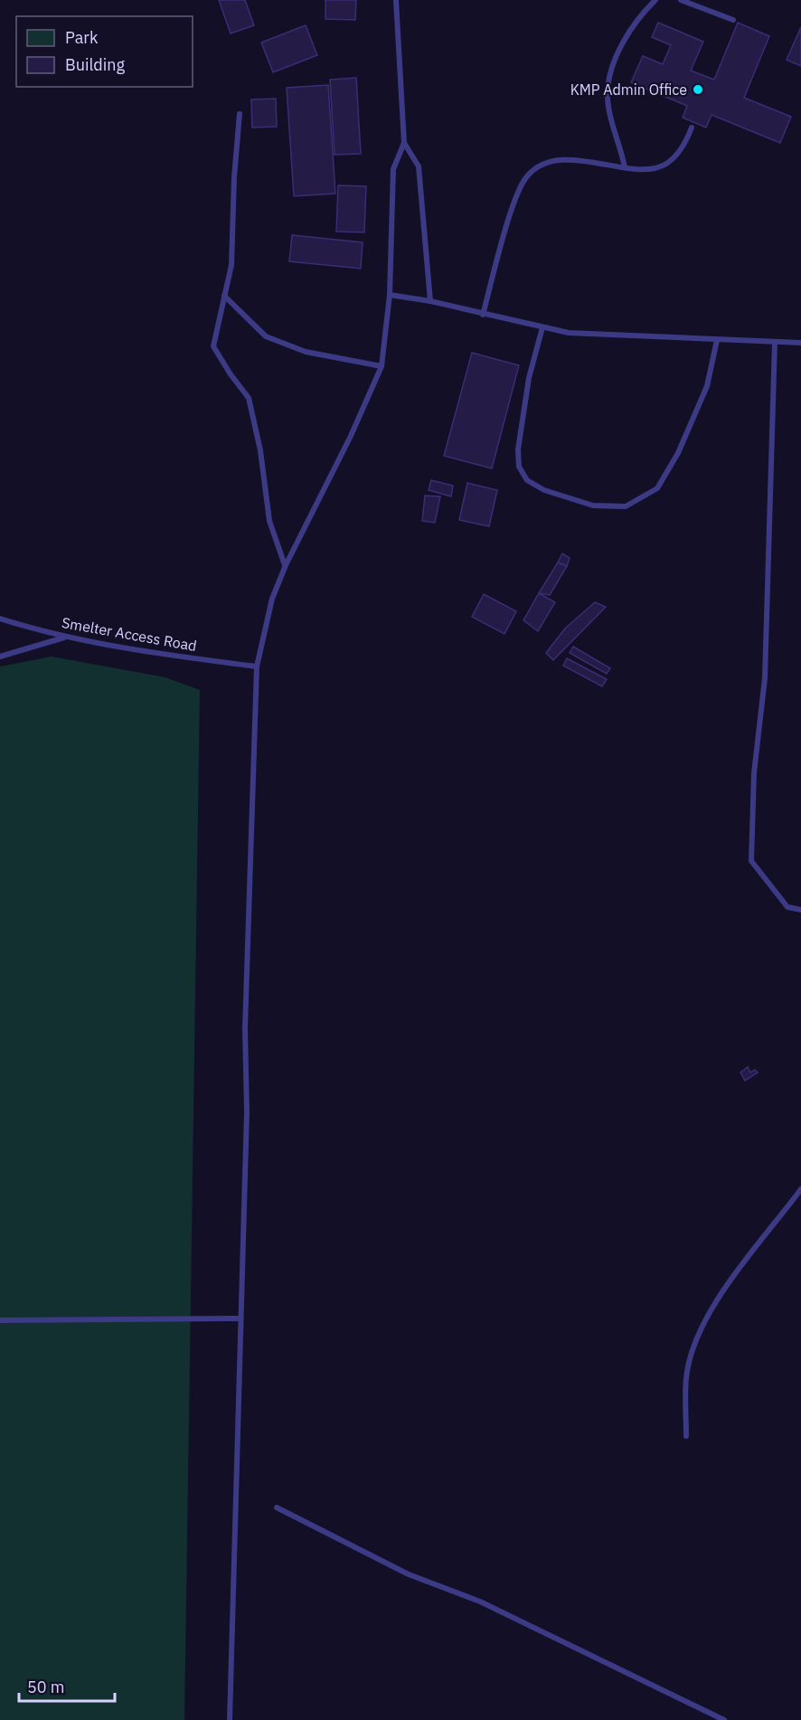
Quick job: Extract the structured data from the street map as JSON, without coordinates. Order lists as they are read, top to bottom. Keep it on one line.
{"streets":{"lane":["Smelter Access Road"]},"places":["KMP Admin Office"],"legend":["Park","Building"],"scale_bar":"50 m"}
